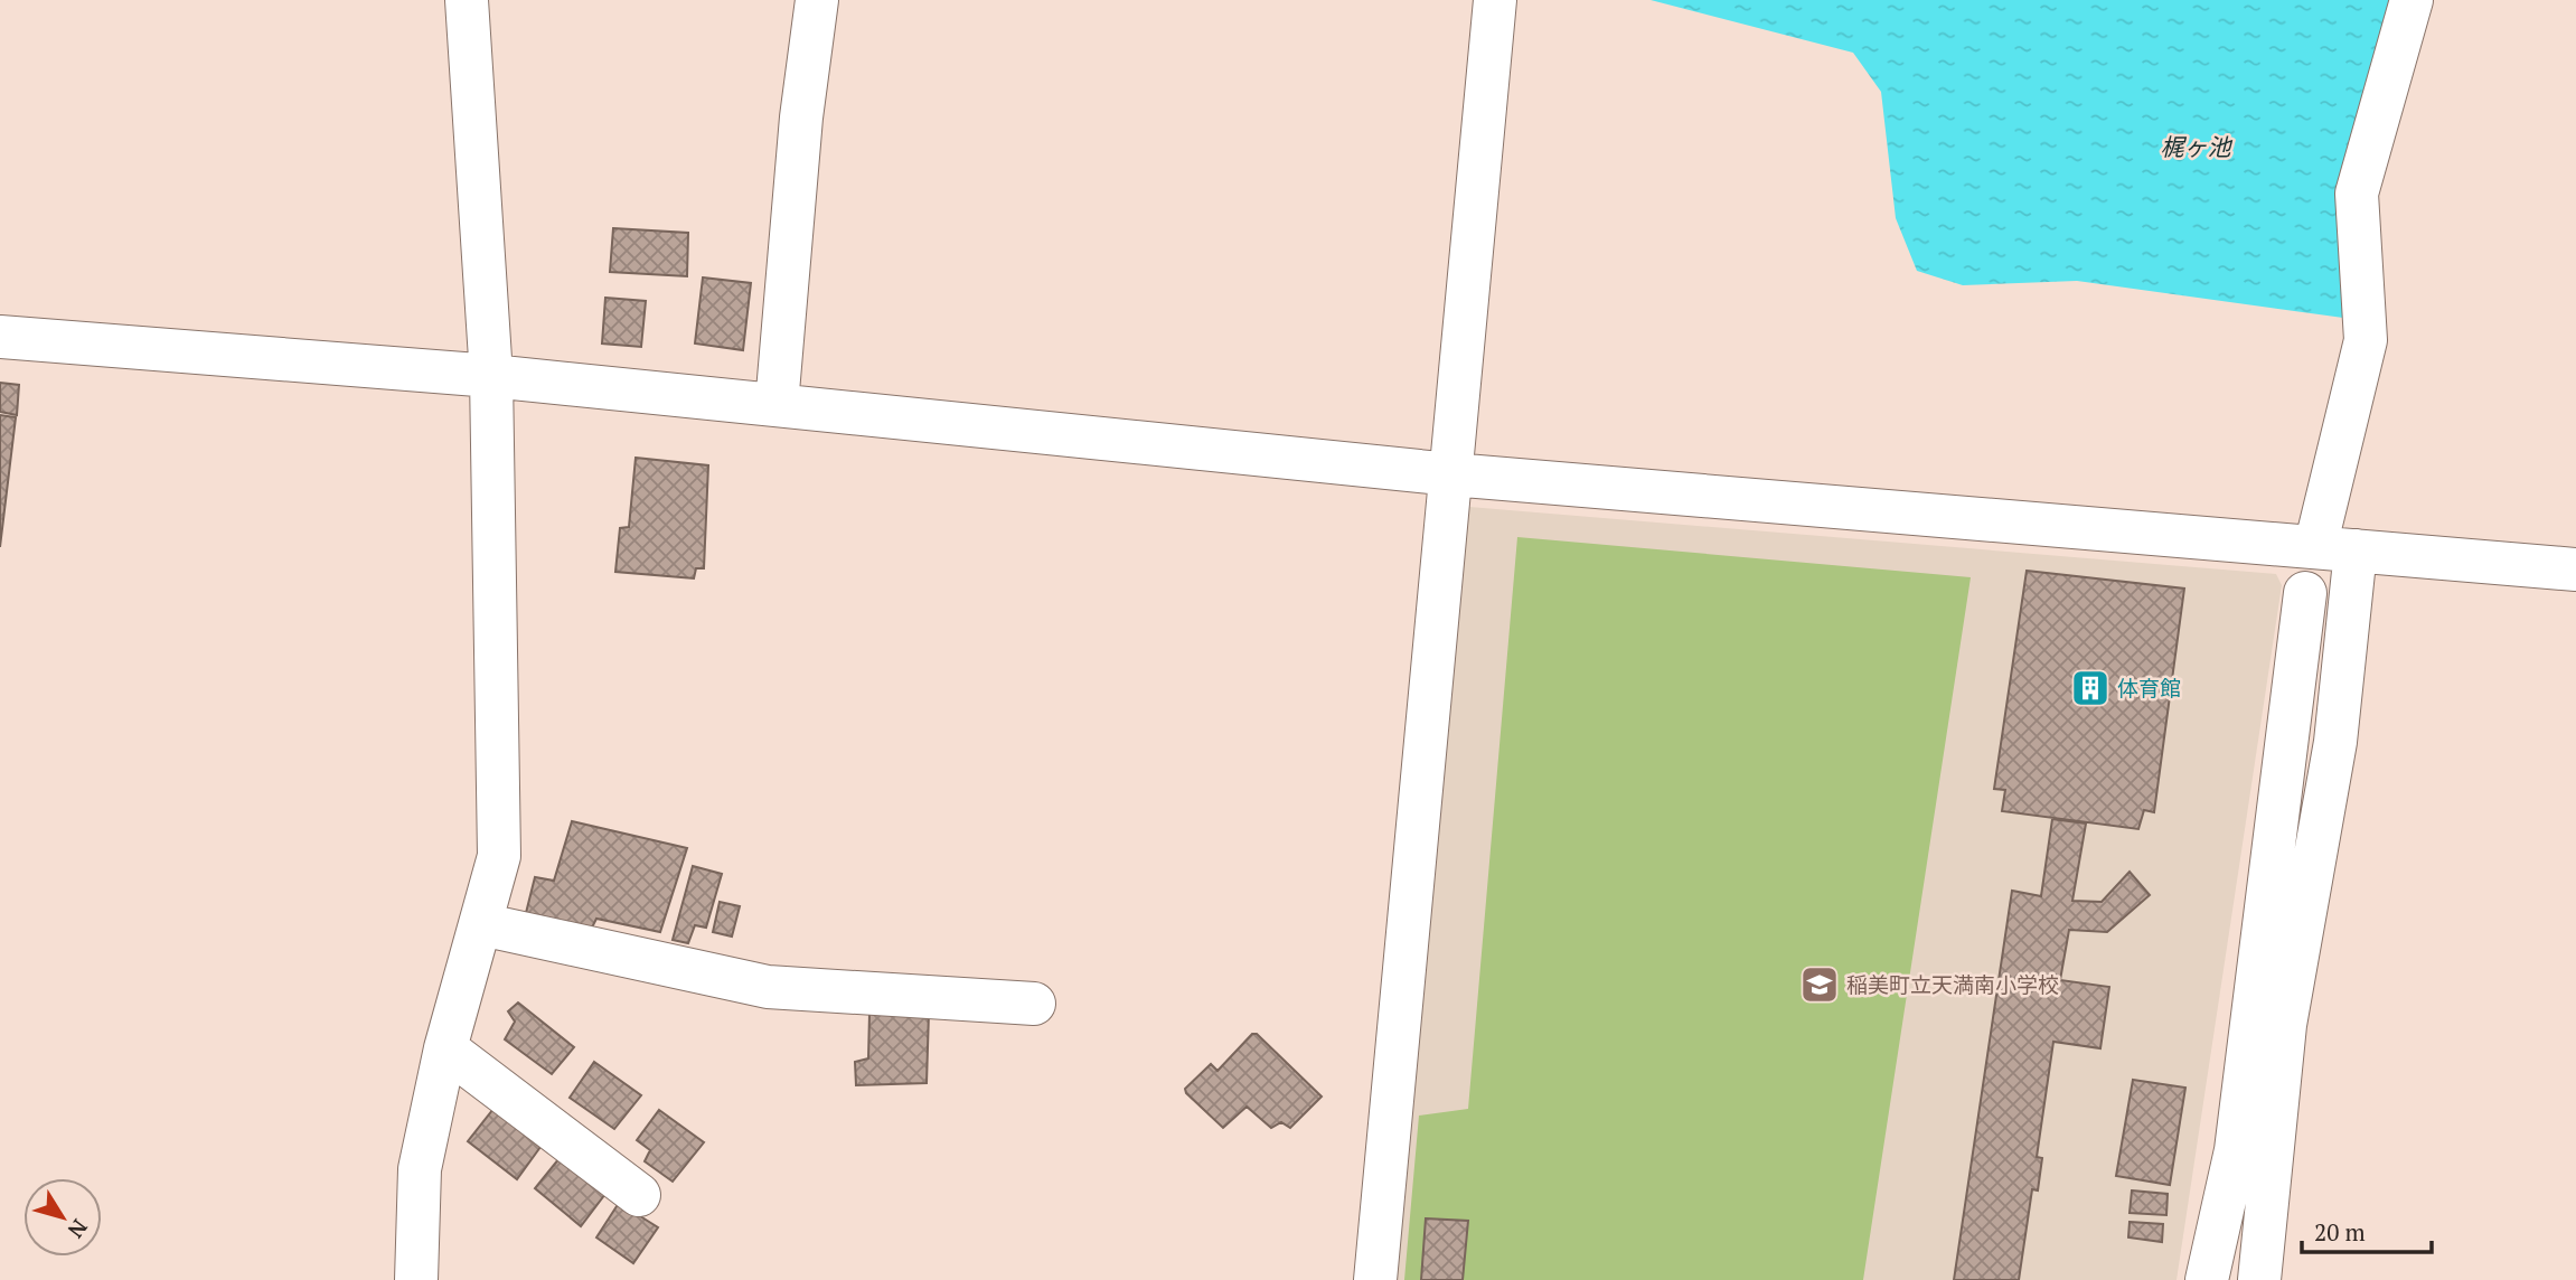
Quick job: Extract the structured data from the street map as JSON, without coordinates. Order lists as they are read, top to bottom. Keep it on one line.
{"water":["梶ヶ池"],"places":{"building":["体育館"],"school or university":["稲美町立天満南小学校"]},"scale_bar":"20 m","north":"bottom right"}
